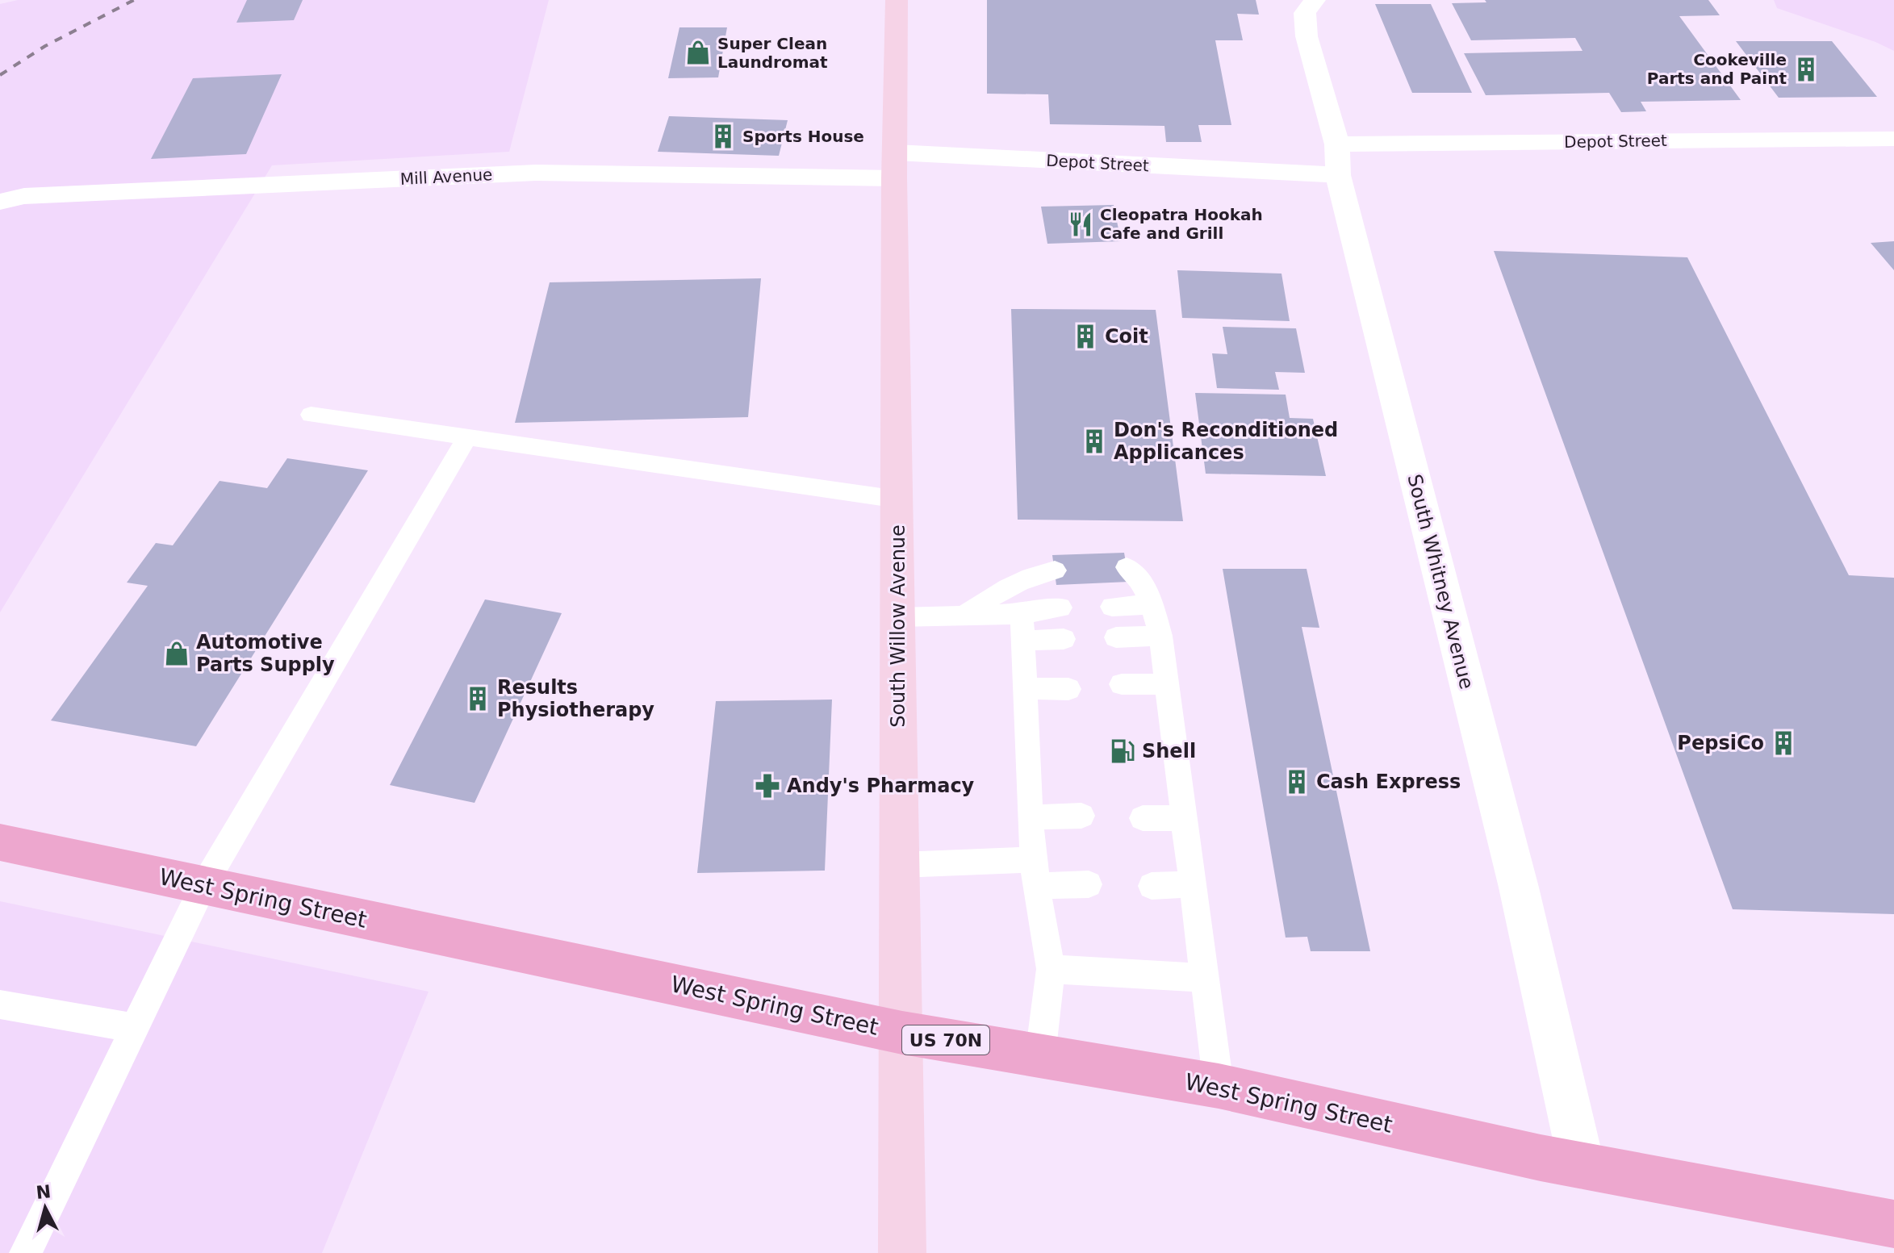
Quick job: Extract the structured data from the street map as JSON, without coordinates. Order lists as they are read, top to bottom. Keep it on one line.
{"streets":{"main road":["South Willow Avenue","West Spring Street","US 70N"],"street":["Depot Street","Mill Avenue","South Whitney Avenue"]},"crossings":[["Depot Street","Mill Avenue"],["Depot Street","South Whitney Avenue"],["Depot Street","South Willow Avenue"],["Mill Avenue","South Willow Avenue"],["South Whitney Avenue","West Spring Street"],["South Willow Avenue","West Spring Street"]],"places":{"shop":["Super Clean Laundromat","Automotive Parts Supply"],"building":["Cookeville Parts and Paint","Sports House","Coit","Don's Reconditioned Applicances","Results Physiotherapy","PepsiCo","Cash Express"],"restaurant":["Cleopatra Hookah Cafe and Grill"],"fuel station":["Shell"],"pharmacy":["Andy's Pharmacy"]},"north":"top"}
